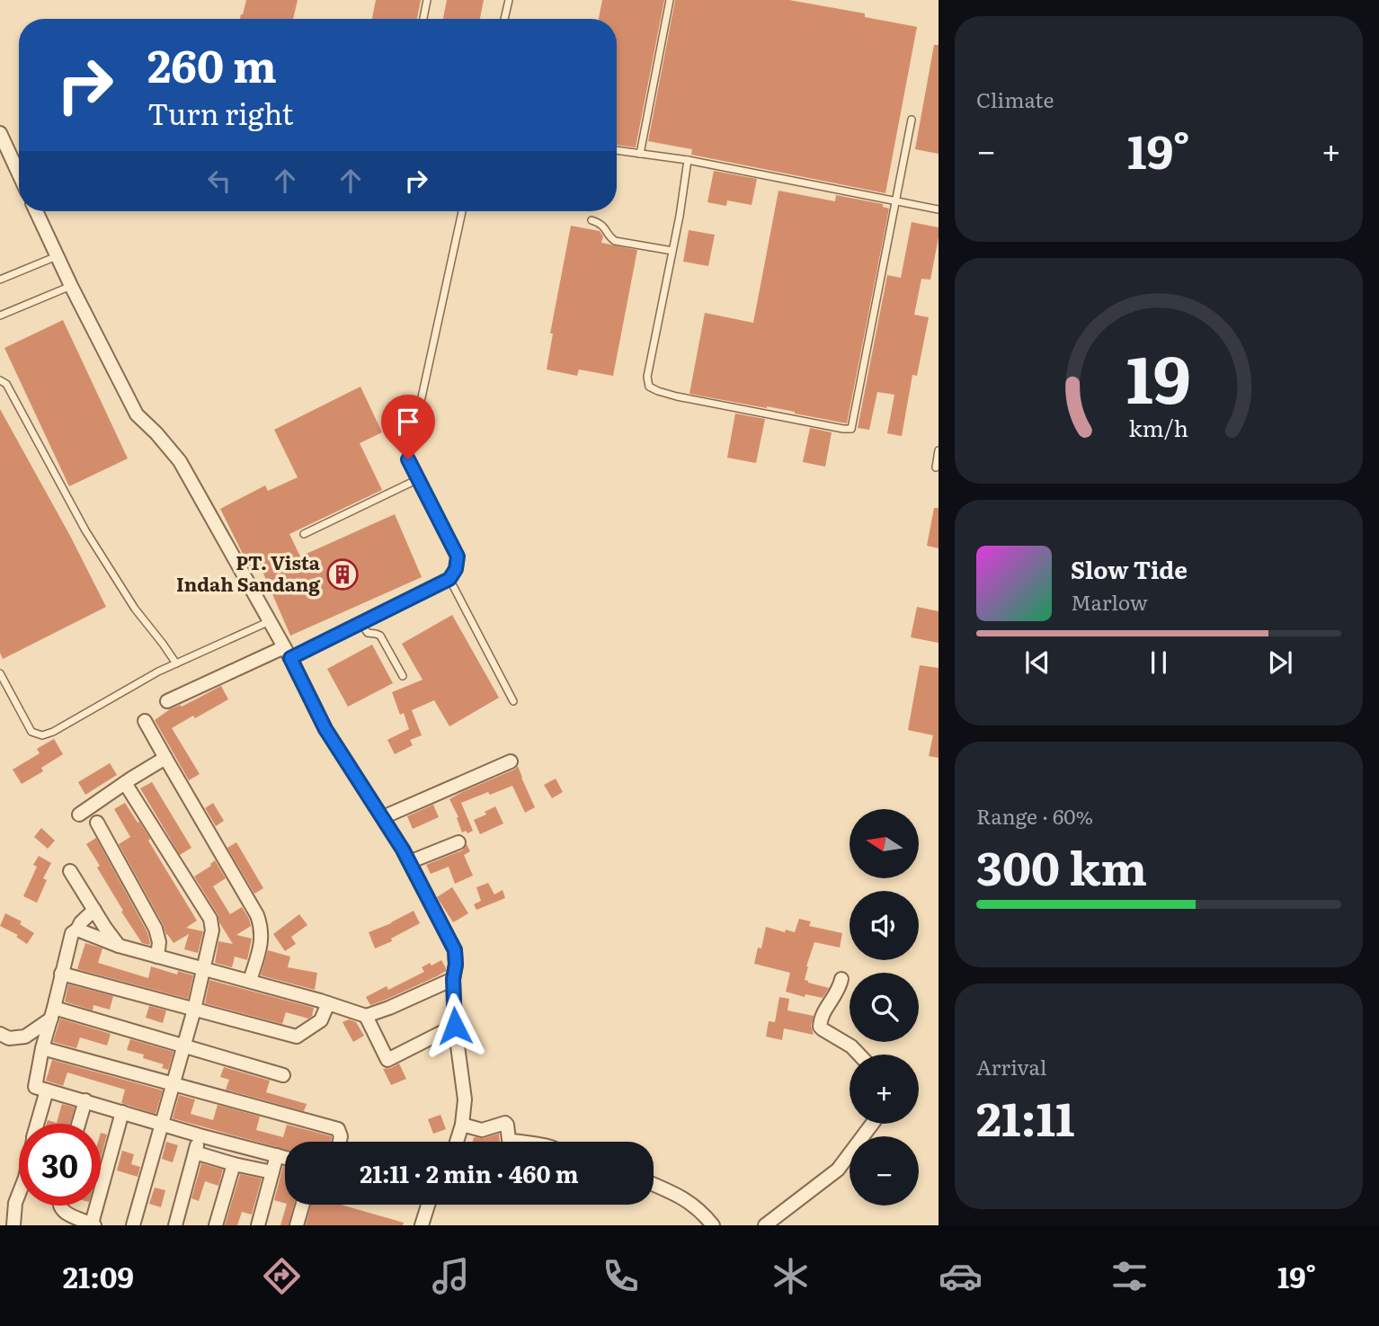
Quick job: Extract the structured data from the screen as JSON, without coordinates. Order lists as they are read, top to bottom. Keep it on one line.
{"places":{"building":["PT. Vista Indah Sandang"]},"north":"left","page":{"tile":["Climate",["Range · 60%","300 km"],["Arrival","21:11"]],"turn":["260 m","Turn right"],"heat":["−","19°","+"],"song":["Slow Tide","Marlow"],"map_buttons":["+","−"],"limit":"30","trip":"21:11 · 2 min · 460 m","tabs":["21:09","19°"],"gauge":["19","km/h"]}}
